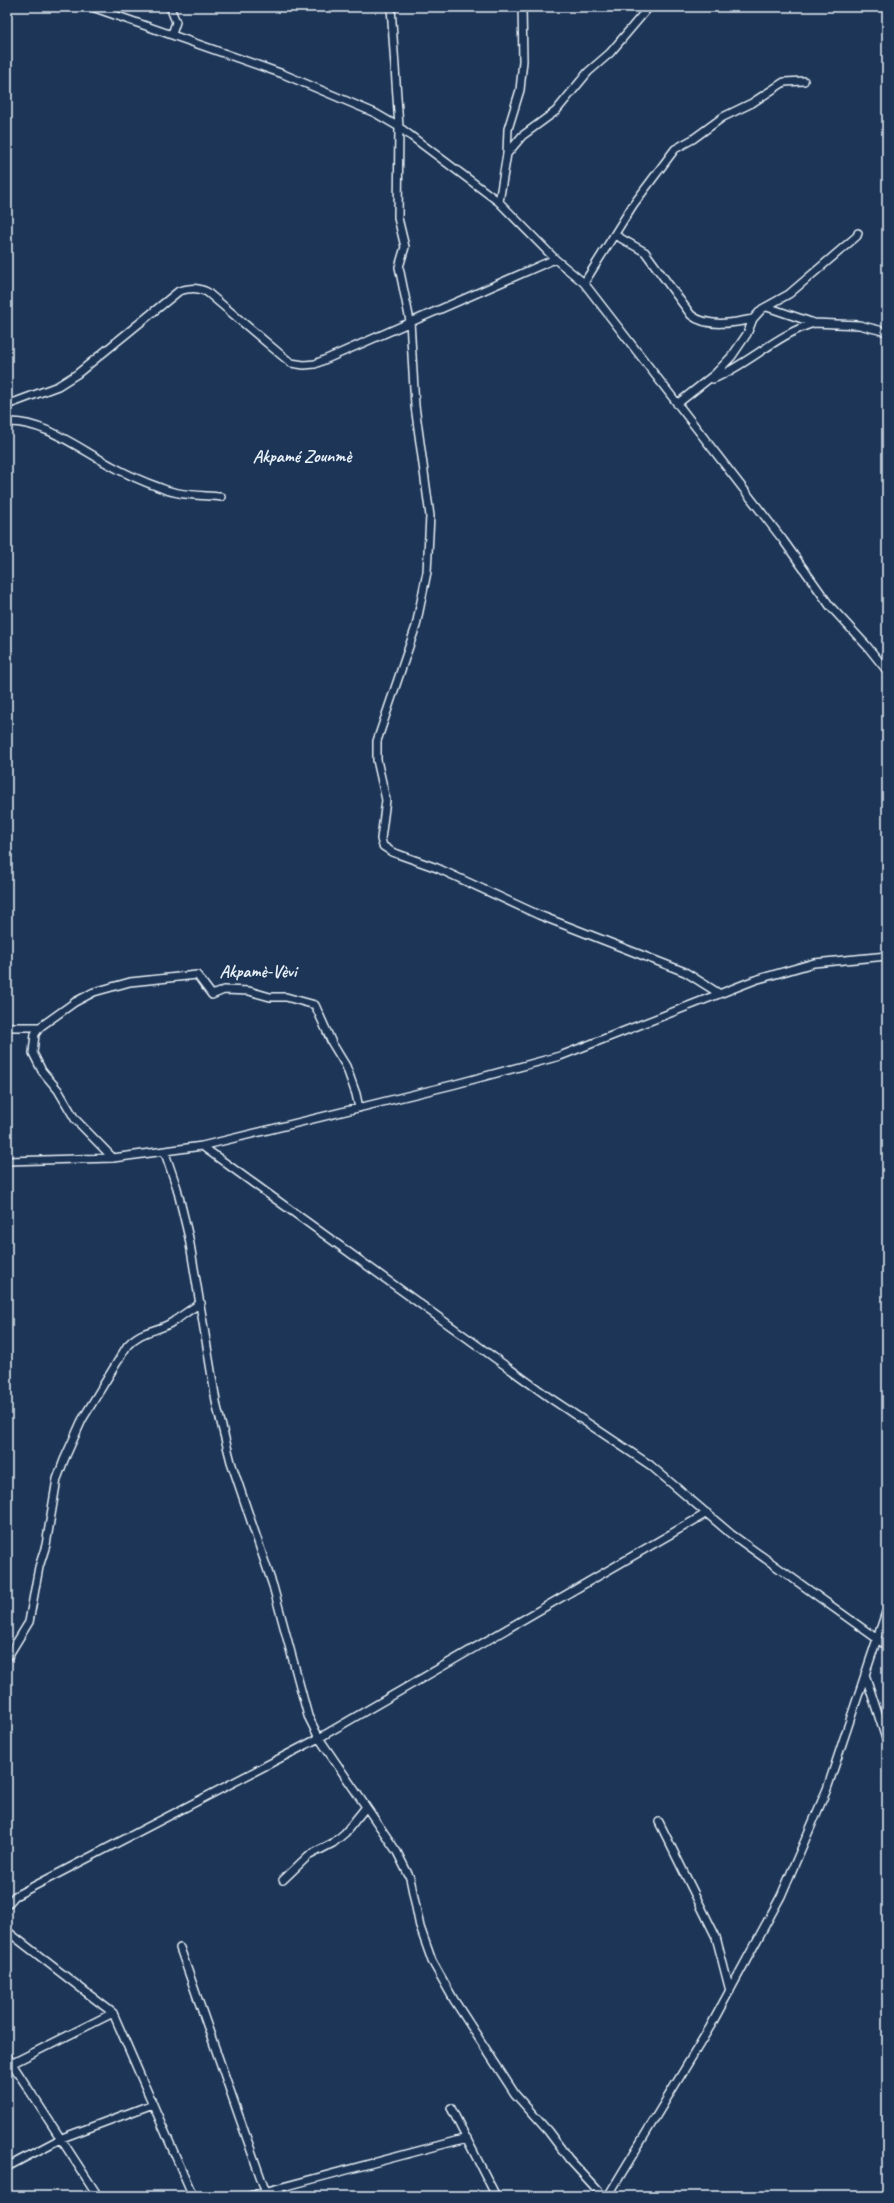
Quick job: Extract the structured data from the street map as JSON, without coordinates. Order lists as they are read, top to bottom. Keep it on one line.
{"districts":["Akpamé Zounmè","Akpamè-Vèvi"]}
